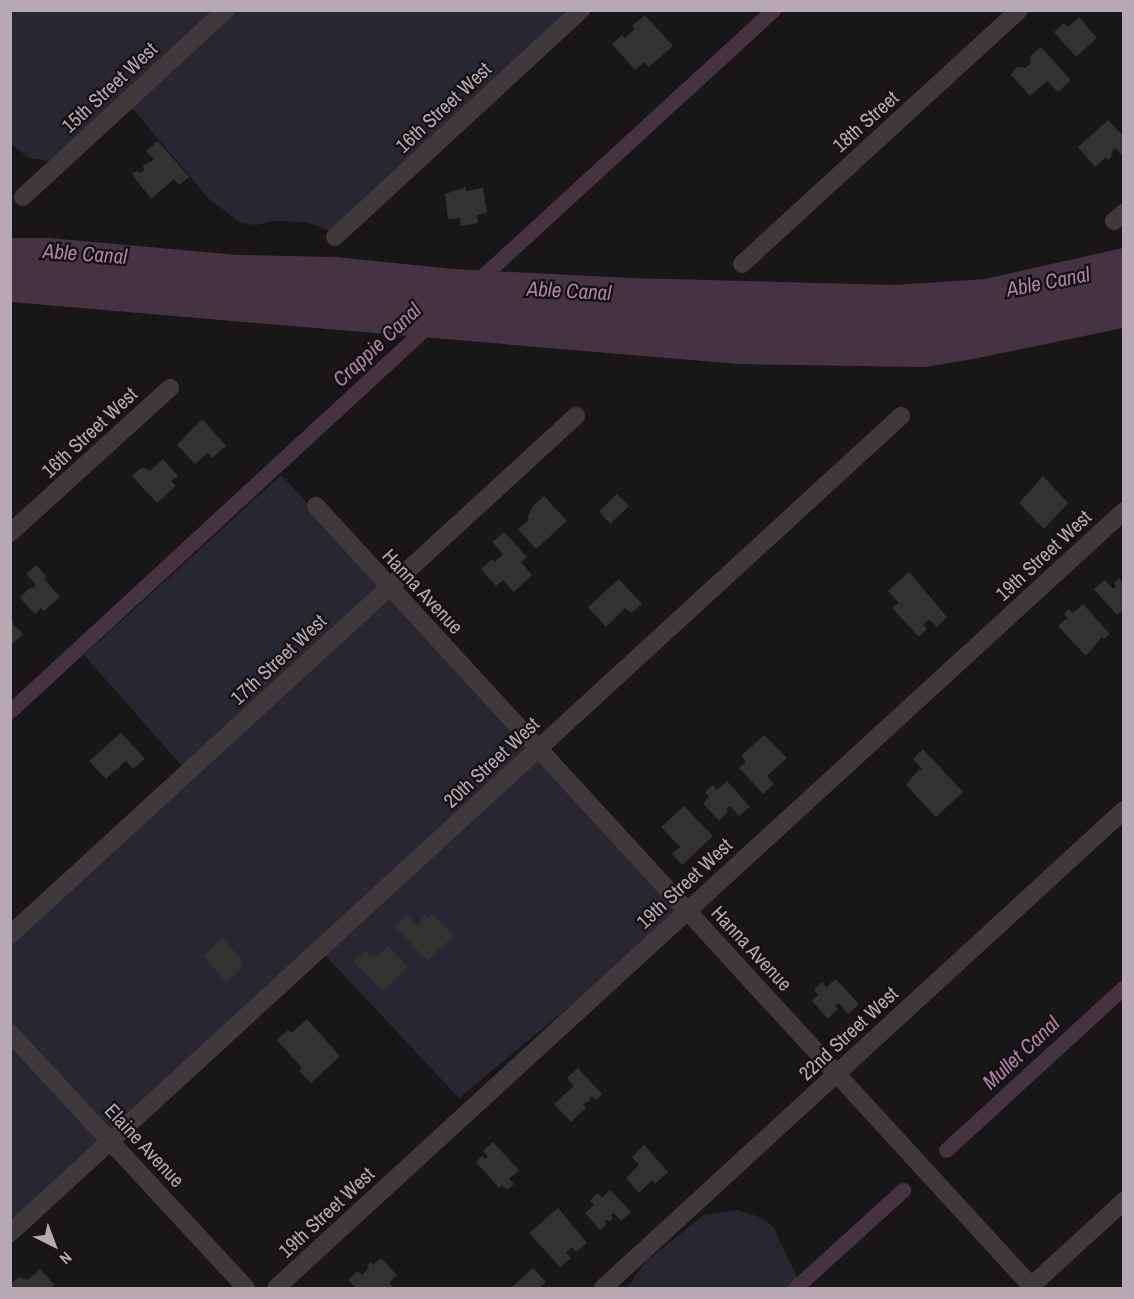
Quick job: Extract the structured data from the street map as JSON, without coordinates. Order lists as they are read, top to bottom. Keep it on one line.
{"streets":{"street":["15th Street West","16th Street West","18th Street","19th Street West","Hanna Avenue","17th Street West","20th Street West","22nd Street West","Elaine Avenue"]},"crossings":[["19th Street West","Hanna Avenue"],["Hanna Avenue","17th Street West"],["Hanna Avenue","20th Street West"],["Hanna Avenue","22nd Street West"],["20th Street West","Elaine Avenue"]],"water":["Able Canal","Crappie Canal","Mullet Canal"],"north":"bottom right"}
